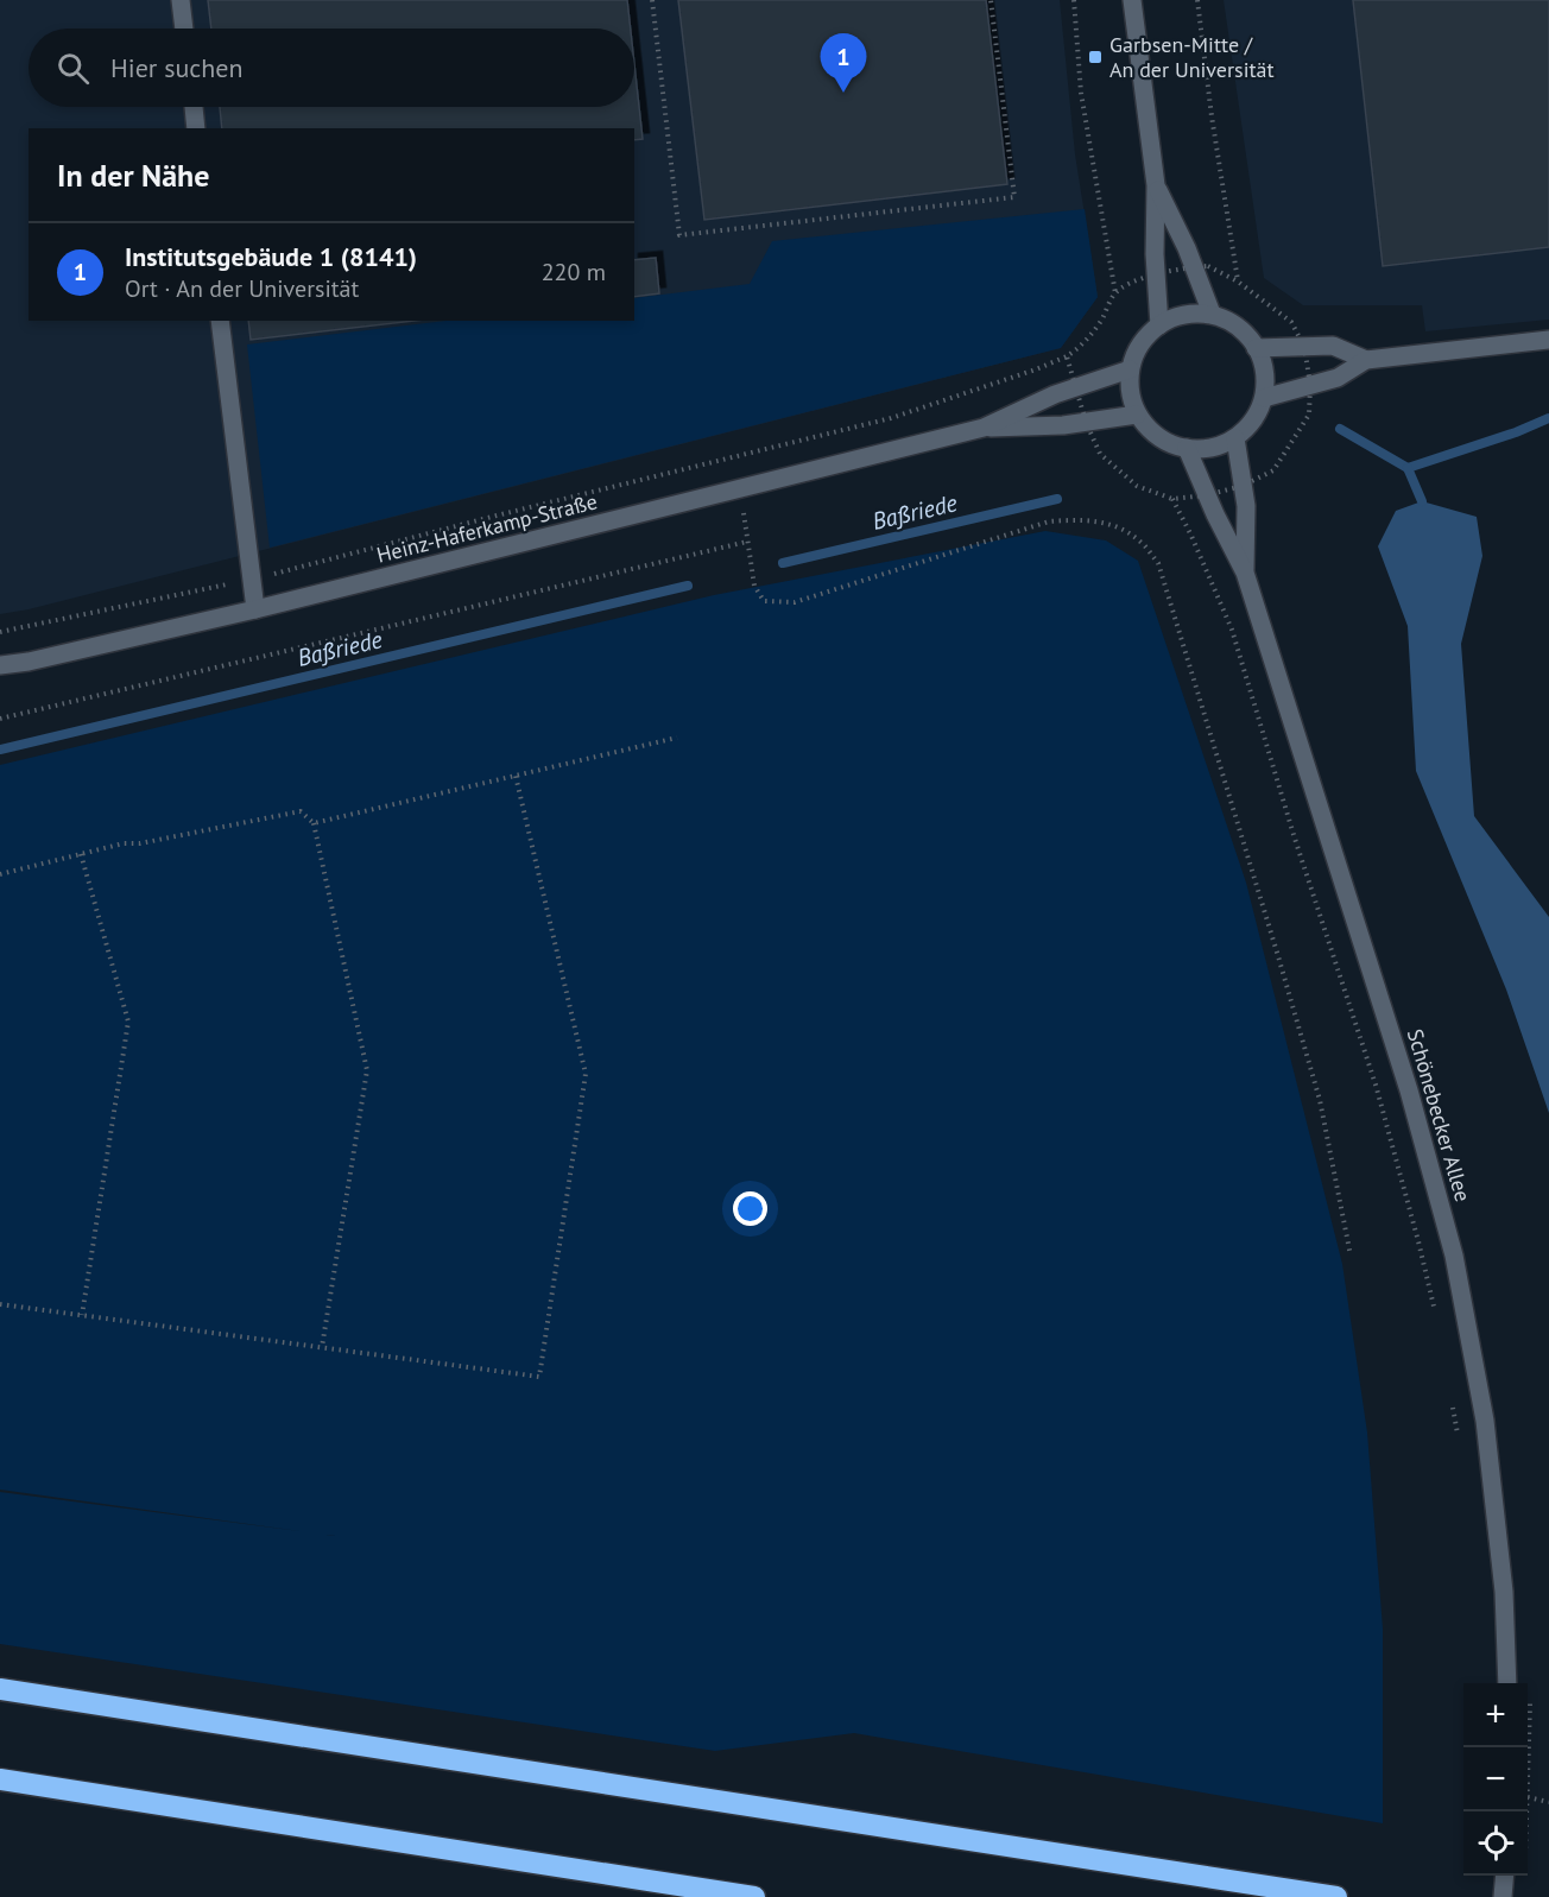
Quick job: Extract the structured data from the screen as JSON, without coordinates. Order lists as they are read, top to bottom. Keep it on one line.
{"streets":{"street":["Heinz-Haferkamp-Straße","Schönebecker Allee"]},"crossings":[["Heinz-Haferkamp-Straße","Schönebecker Allee"]],"water":["Baßriede"],"places":{"transit":["Garbsen-Mitte / An der Universität"]},"page":{"search":"Hier suchen","pins":"1","heading":"In der Nähe","list":[{"mark":"1","name":"Institutsgebäude 1 (8141)","note":"Ort · An der Universität","value":"220 m"}],"map_buttons":["+","−"]}}
